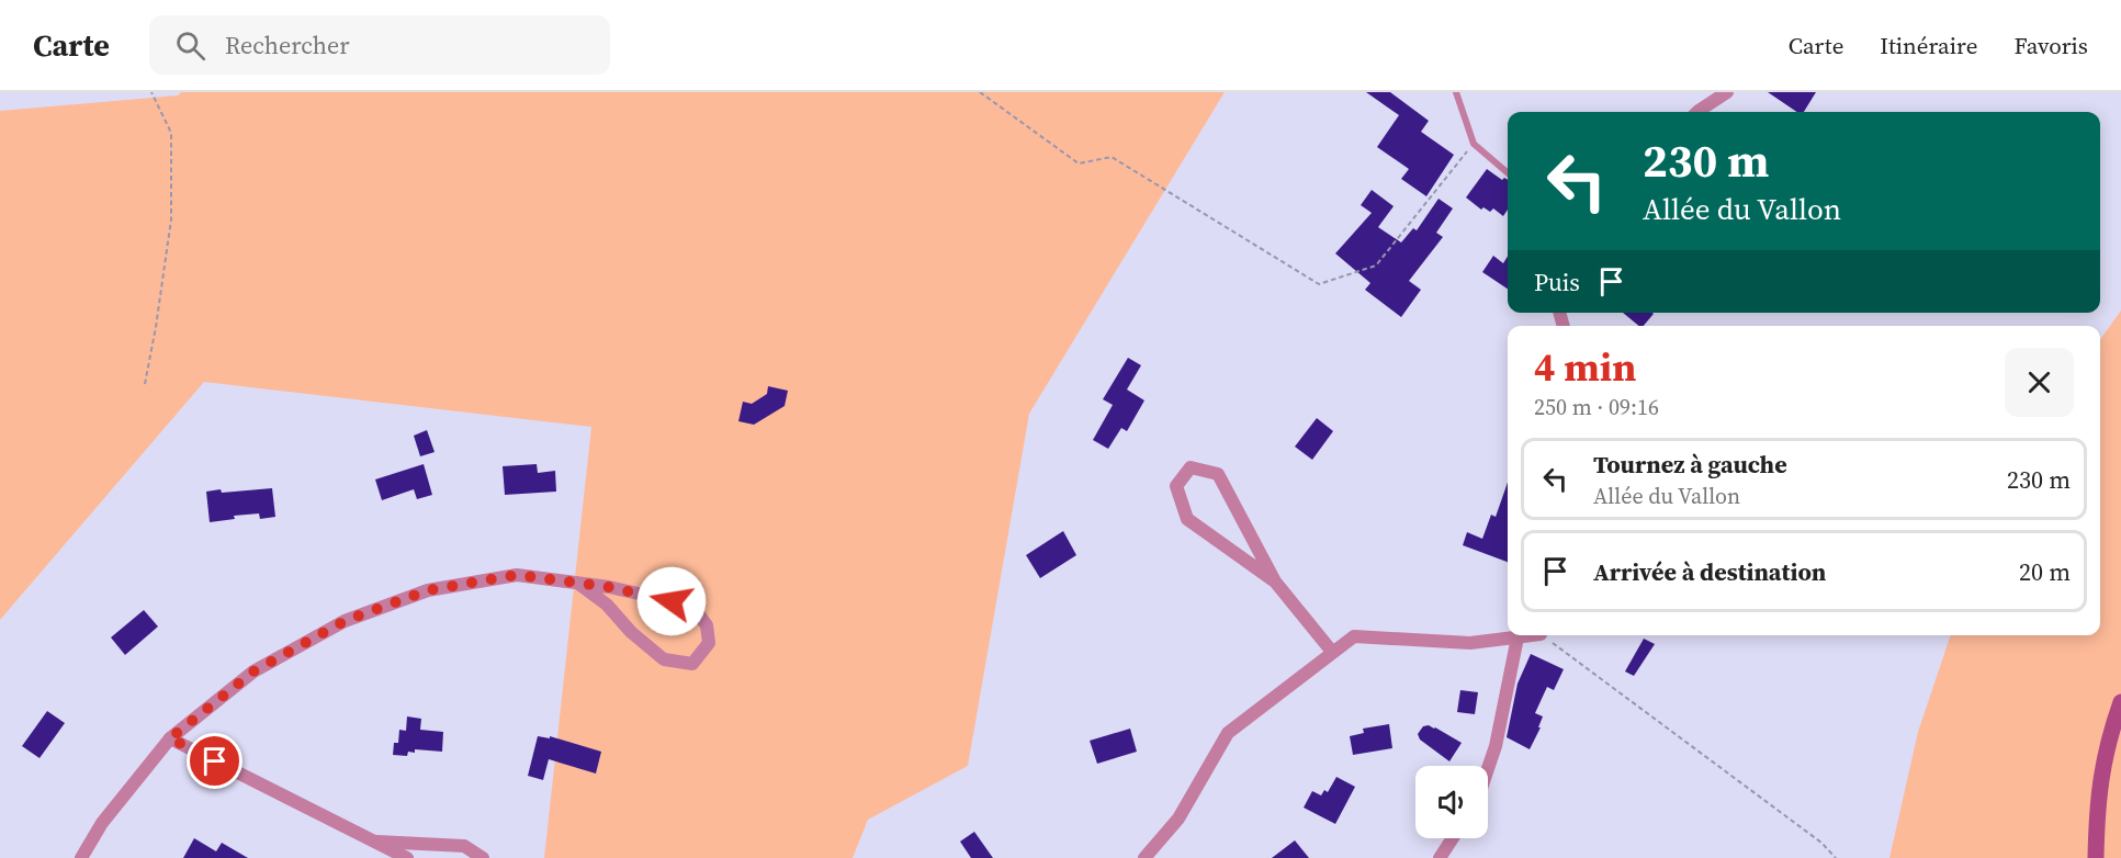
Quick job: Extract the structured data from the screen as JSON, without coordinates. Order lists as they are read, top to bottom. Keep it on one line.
{"page":{"header":"Carte","search":"Rechercher","nav":["Carte","Itinéraire","Favoris"],"turn":["230 m","Allée du Vallon"],"then":"Puis","heading":["4 min","250 m · 09:16"],"list":[{"name":"Tournez à gauche","note":"Allée du Vallon","value":"230 m"},{"name":"Arrivée à destination","value":"20 m"}]}}
